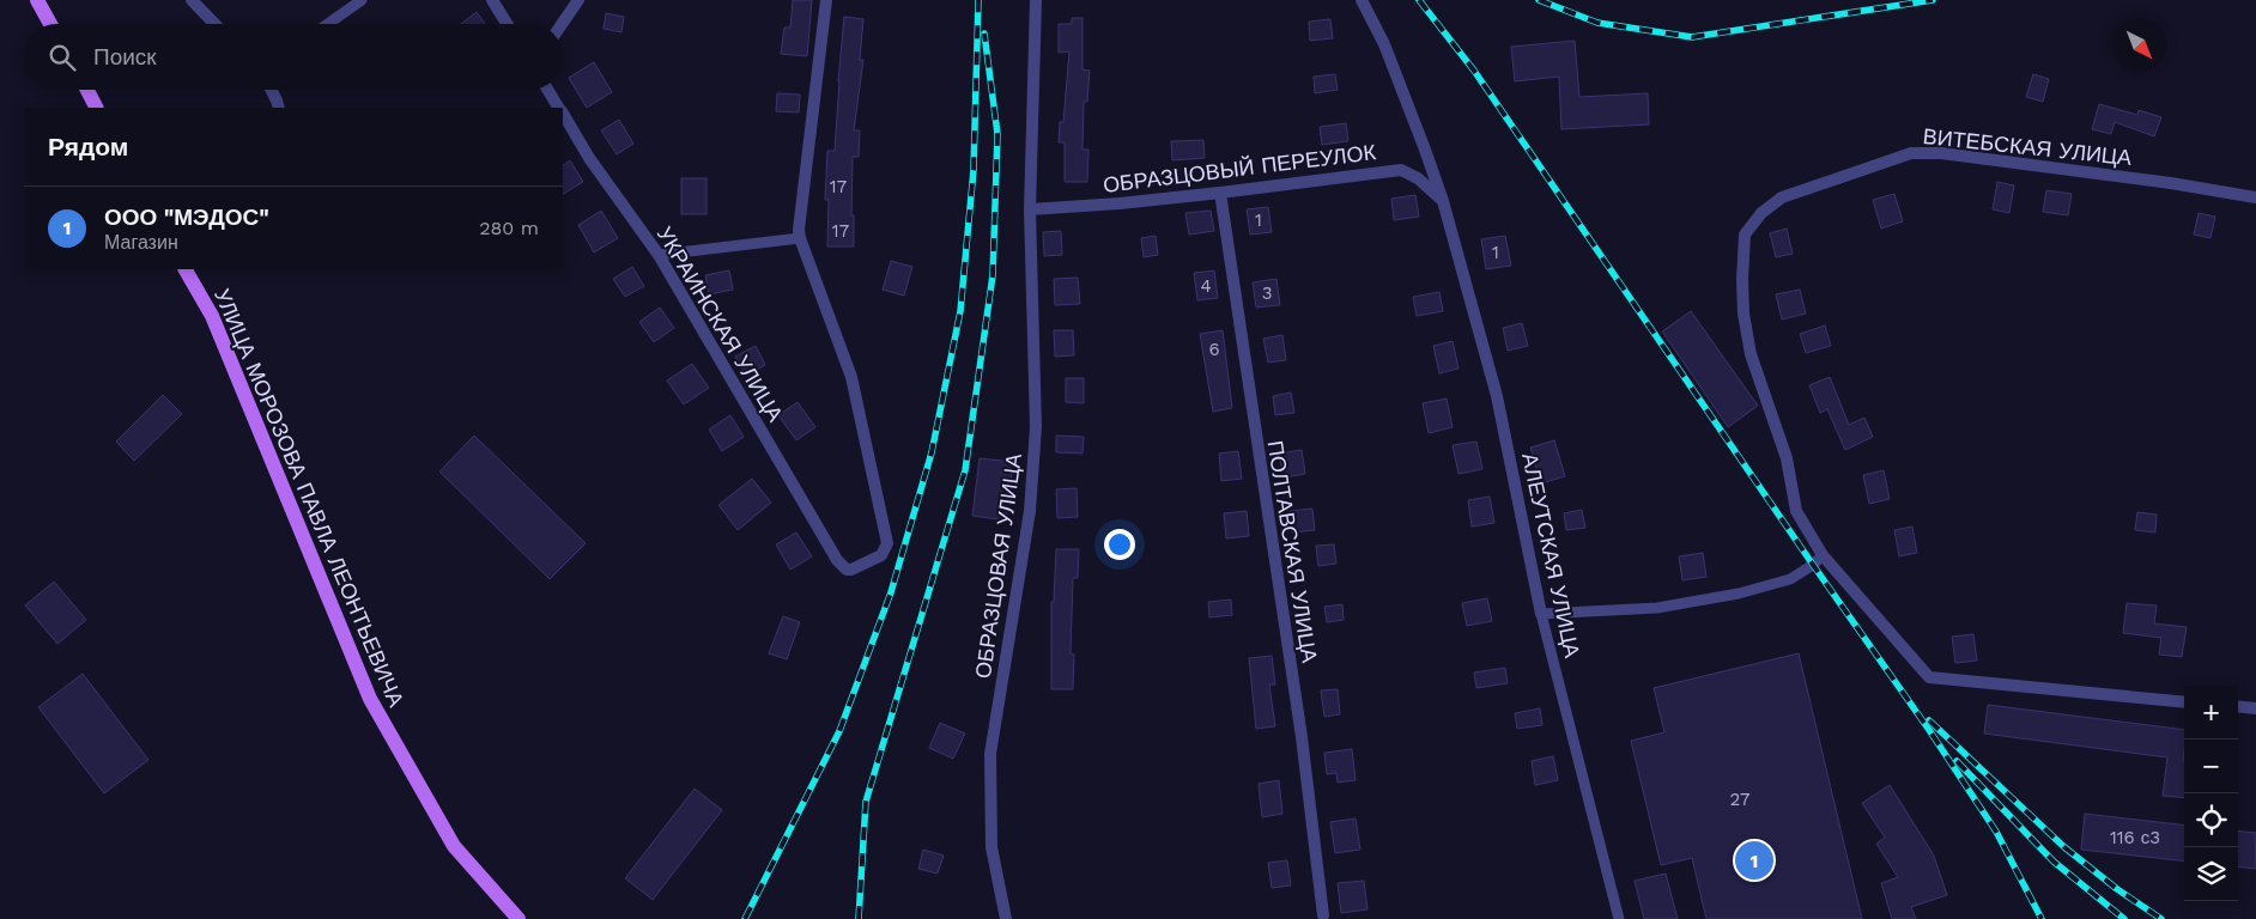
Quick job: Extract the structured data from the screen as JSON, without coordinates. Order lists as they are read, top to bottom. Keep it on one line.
{"streets":{"main road":["УЛИЦА МОРОЗОВА ПАВЛА ЛЕОНТЬЕВИЧА"],"street":["ВИТЕБСКАЯ УЛИЦА","ОБРАЗЦОВЫЙ ПЕРЕУЛОК","УКРАИНСКАЯ УЛИЦА","ПОЛТАВСКАЯ УЛИЦА","АЛЕУТСКАЯ УЛИЦА","ОБРАЗЦОВАЯ УЛИЦА"]},"crossings":[["ОБРАЗЦОВЫЙ ПЕРЕУЛОК","ПОЛТАВСКАЯ УЛИЦА"],["ОБРАЗЦОВЫЙ ПЕРЕУЛОК","АЛЕУТСКАЯ УЛИЦА"],["ОБРАЗЦОВЫЙ ПЕРЕУЛОК","ОБРАЗЦОВАЯ УЛИЦА"]],"house_numbers":["17","1","17","1","4","3","6","27","116 с3"],"north":"bottom right","page":{"search":"Поиск","heading":"Рядом","list":[{"mark":"1","name":"ООО \"МЭДОС\"","note":"Магазин","value":"280 m"}],"map_buttons":["+","−"],"pins":"1"}}
